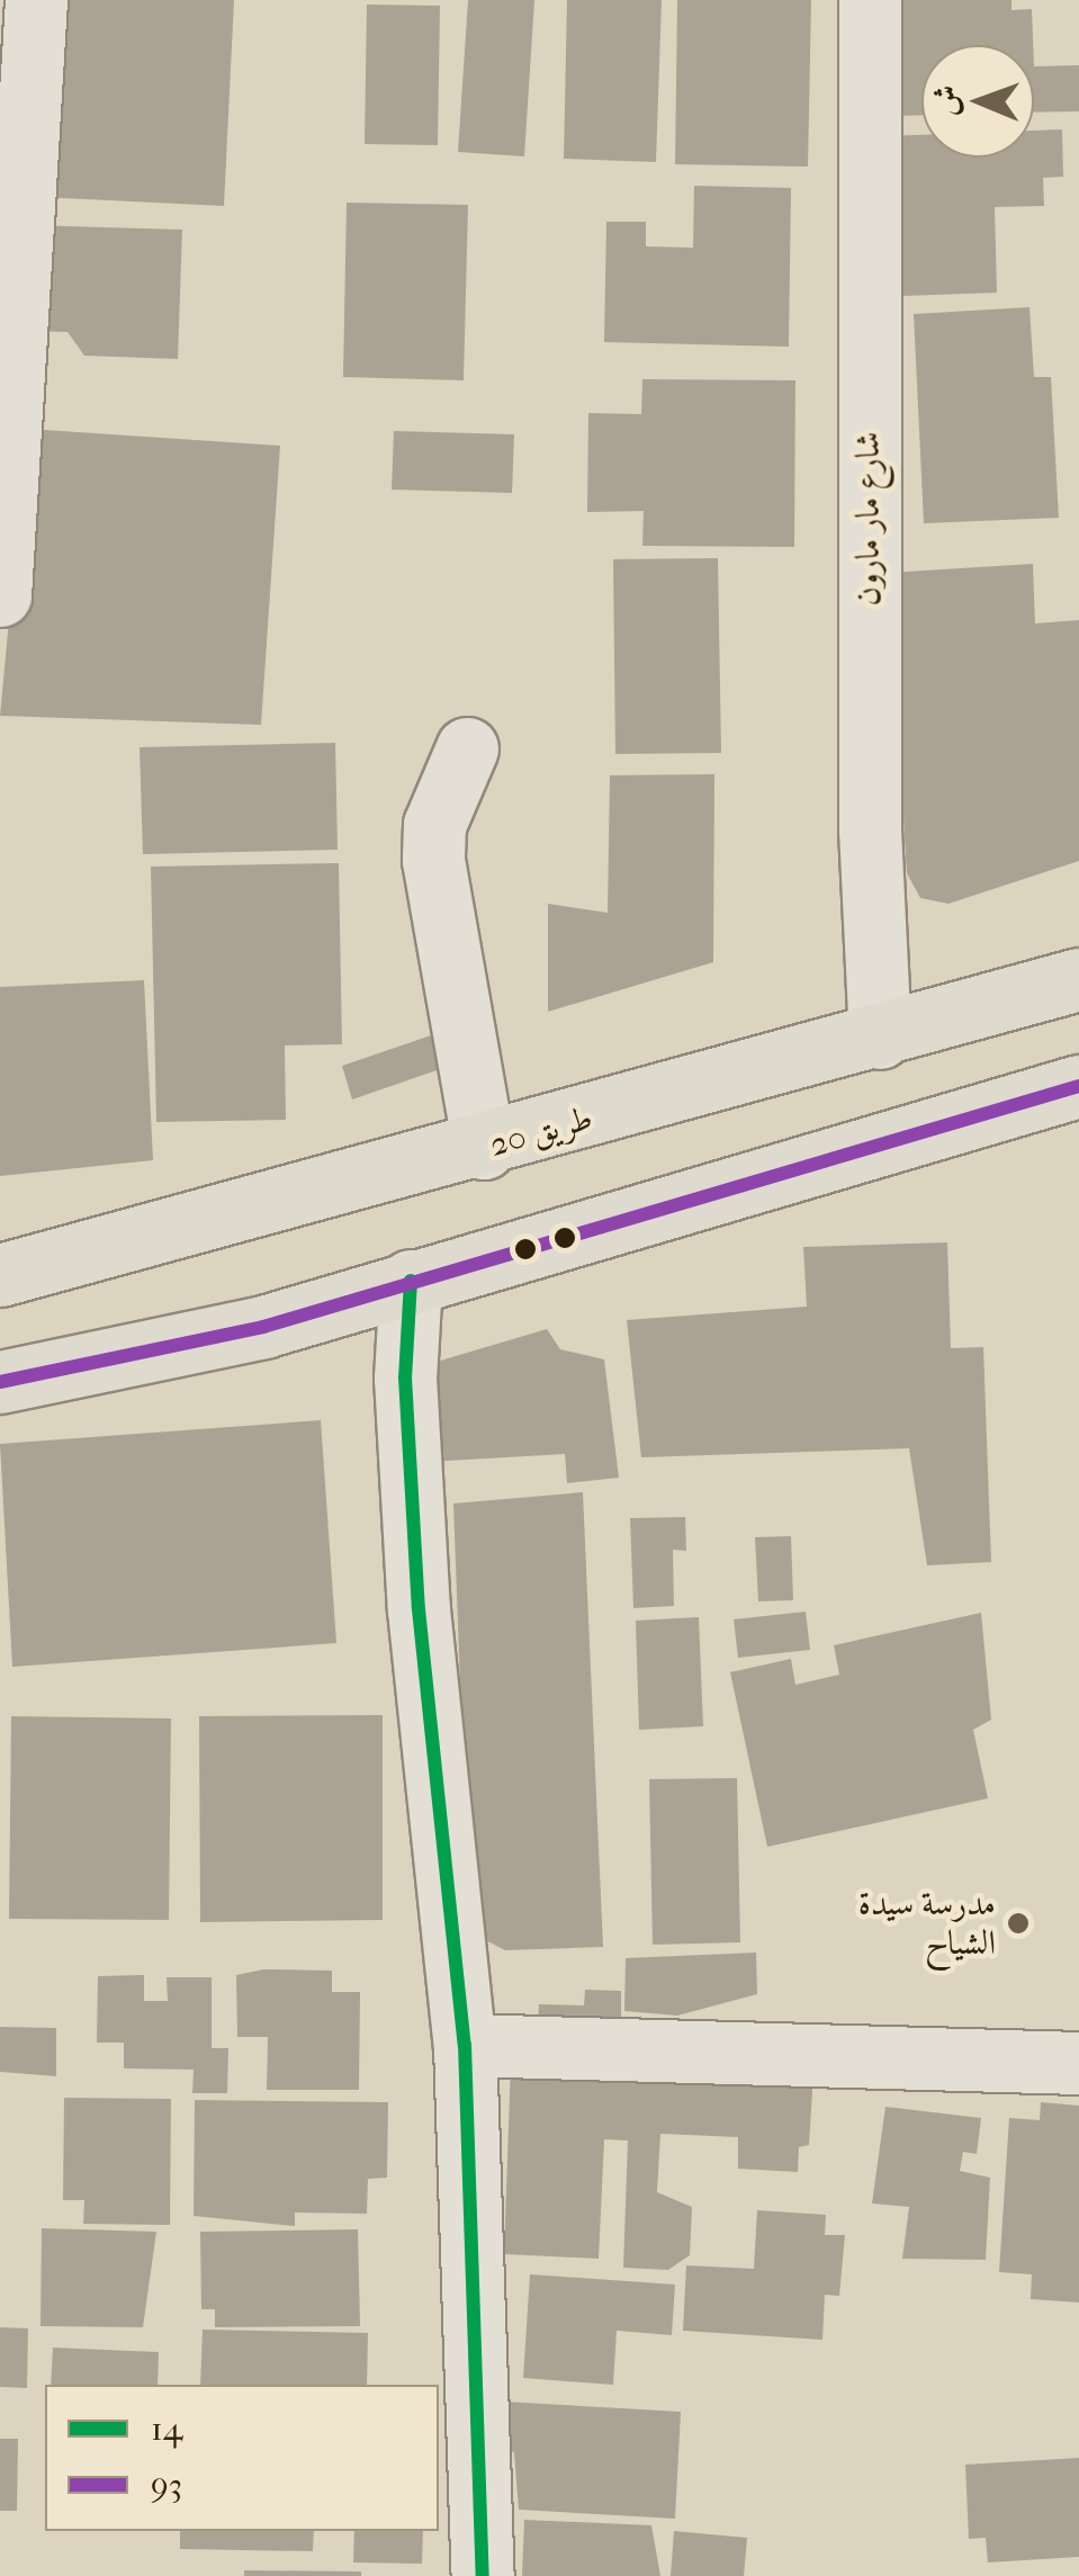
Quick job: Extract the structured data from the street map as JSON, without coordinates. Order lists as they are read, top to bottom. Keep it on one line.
{"streets":{"main road":["طريق 20"],"street":["شارع مار مارون"]},"crossings":[["شارع مار مارون","طريق 20"]],"places":["مدرسة سيدة الشياح"],"lines":["transit line 93","transit line 14"],"legend":["14","93"],"north":"left"}
